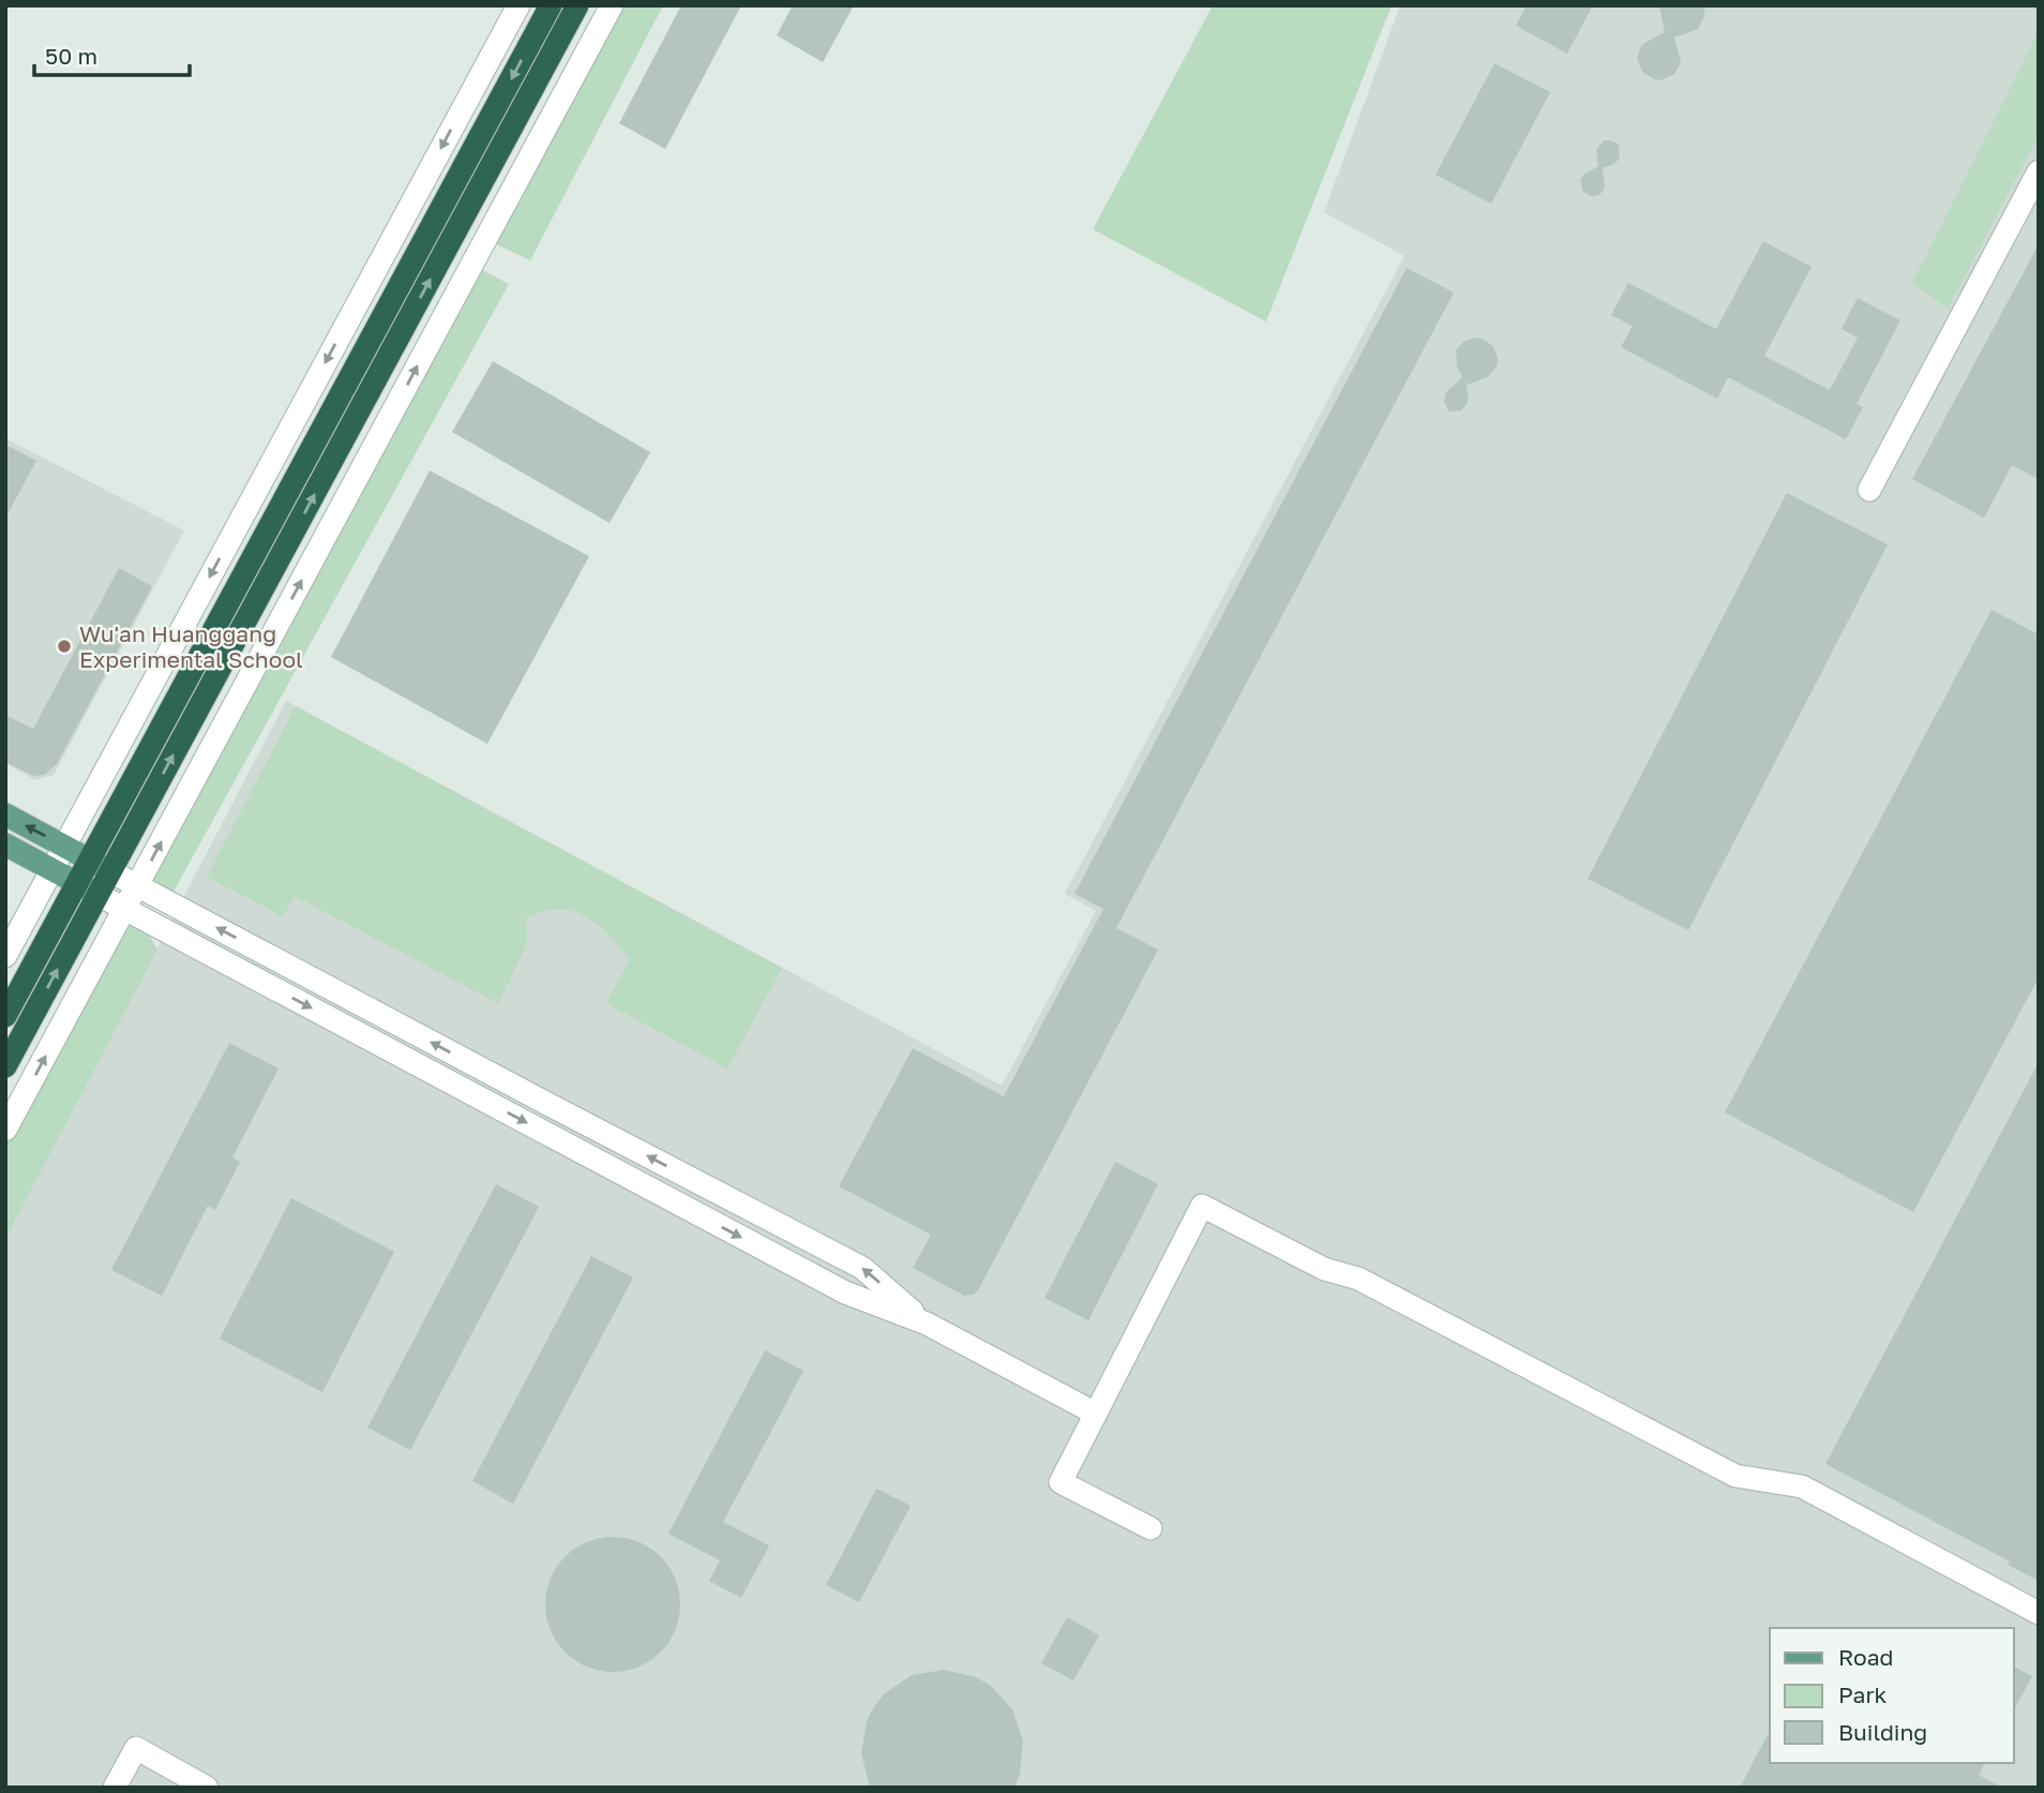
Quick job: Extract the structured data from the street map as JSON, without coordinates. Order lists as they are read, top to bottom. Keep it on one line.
{"places":["Wu'an Huanggang Experimental School"],"legend":["Road","Park","Building"],"scale_bar":"50 m"}
